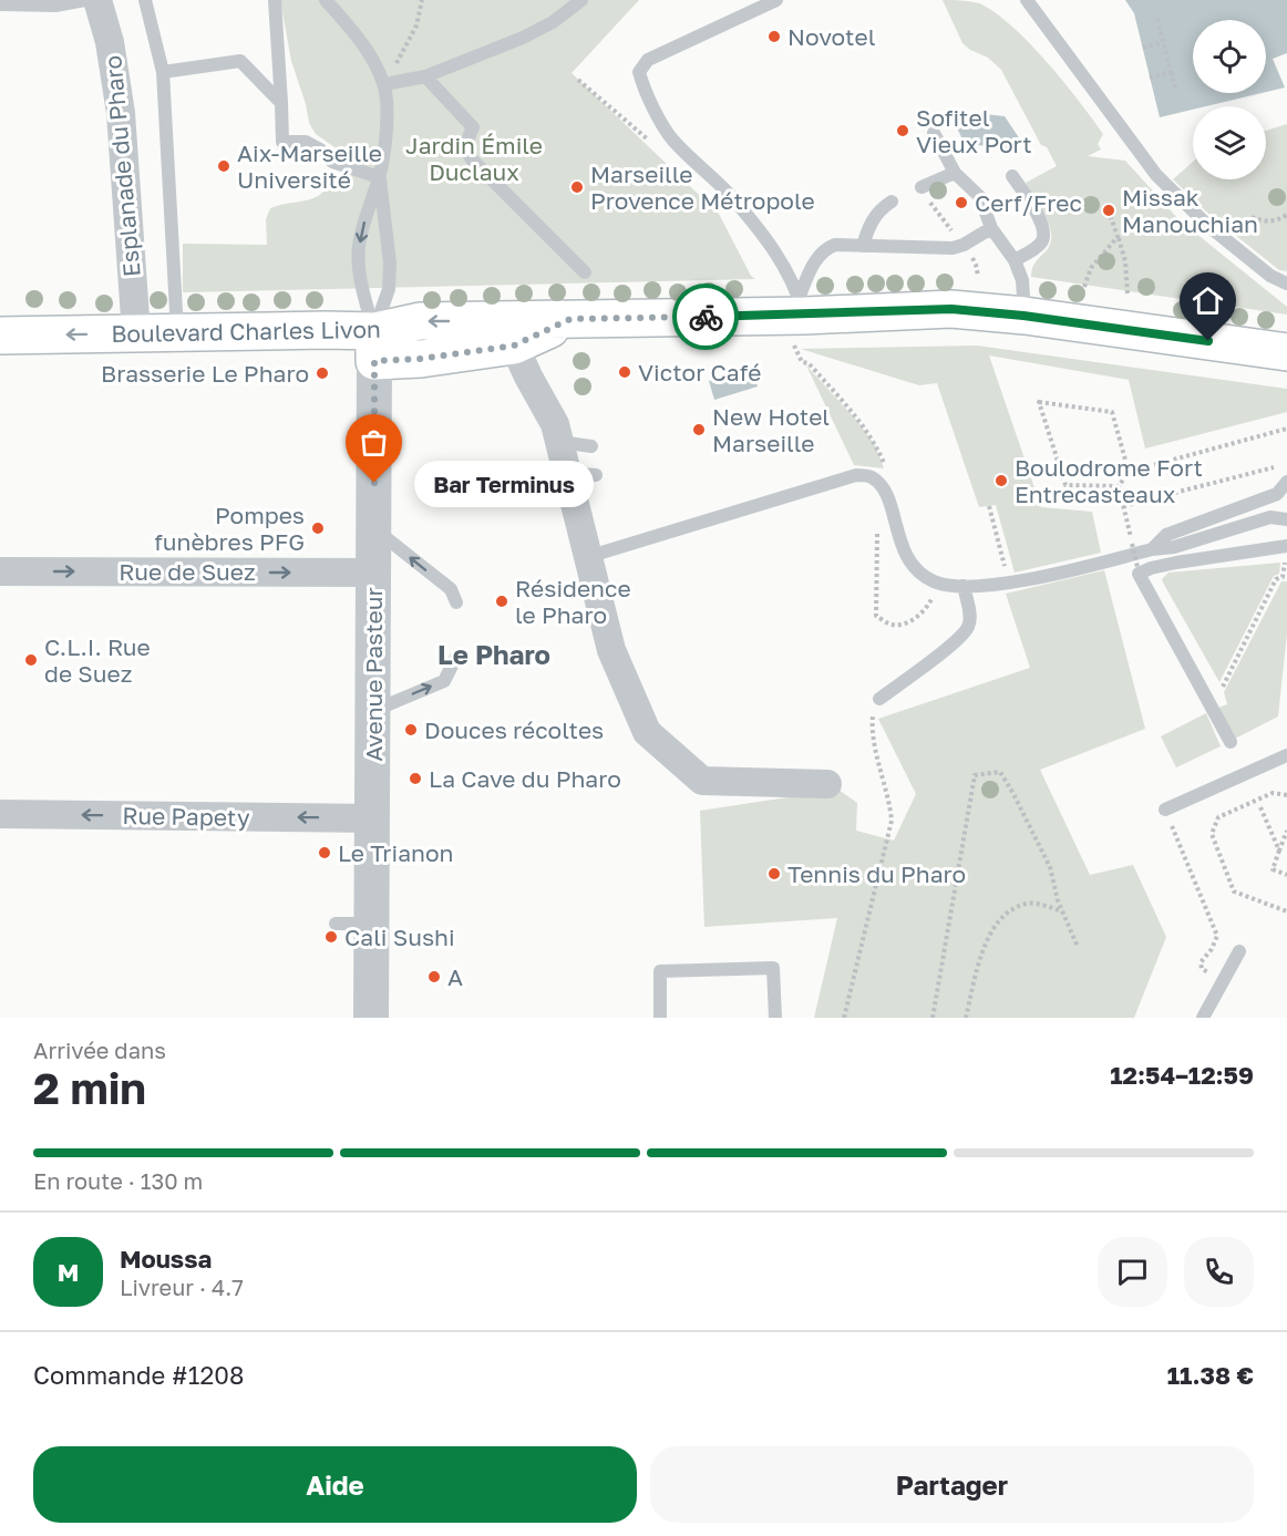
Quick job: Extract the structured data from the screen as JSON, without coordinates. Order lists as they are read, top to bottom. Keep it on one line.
{"streets":{"main road":["Boulevard Charles Livon"],"street":["Esplanade du Pharo","Rue de Suez","Avenue Pasteur","Rue Papety"]},"crossings":[["Esplanade du Pharo","Boulevard Charles Livon"],["Boulevard Charles Livon","Avenue Pasteur"],["Rue de Suez","Avenue Pasteur"],["Avenue Pasteur","Rue Papety"]],"one_way":["Rue de Suez","Rue Papety"],"districts":["Le Pharo"],"parks":["Jardin Émile Duclaux"],"places":["Novotel","Sofitel Vieux Port","Aix-Marseille Université","Marseille Provence Métropole","Cerf/Frec","Missak Manouchian","Victor Café","Brasserie Le Pharo","New Hotel Marseille","Boulodrome Fort Entrecasteaux","Bar Terminus","Pompes funèbres PFG","Résidence le Pharo","C.L.I. Rue de Suez","Douces récoltes","La Cave du Pharo","Le Trianon","Tennis du Pharo","Cali Sushi","A"],"page":{"bubble":"Bar Terminus","heading":["2 min","Arrivée dans","12:54–12:59"],"panel":["Moussa","Livreur · 4.7","Commande #1208","11.38 €"],"bar":"En route · 130 m","round":"M","buttons":["Aide","Partager"]}}
